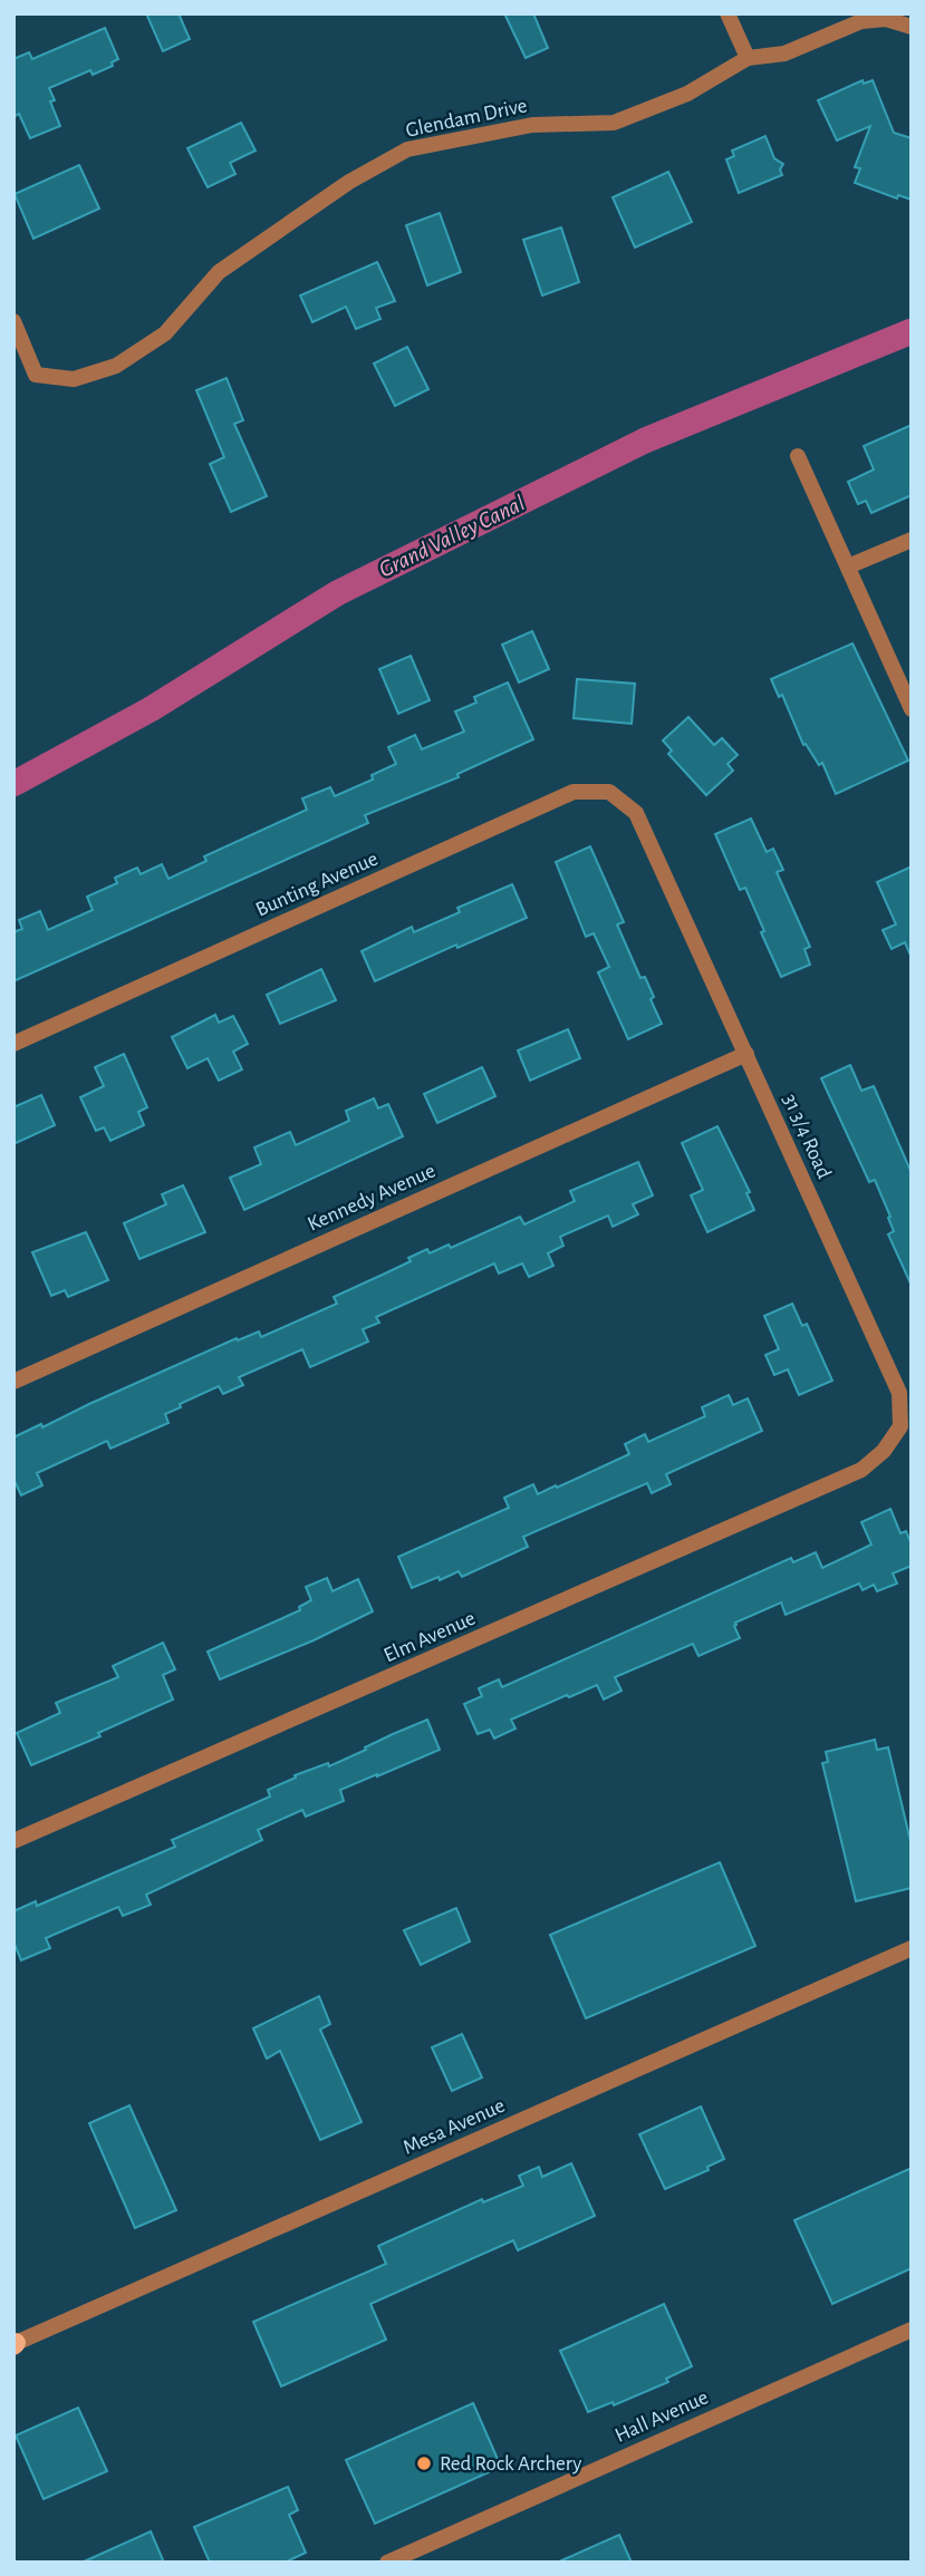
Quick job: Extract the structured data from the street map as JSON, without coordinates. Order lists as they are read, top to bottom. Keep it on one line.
{"streets":{"street":["Glendam Drive","Bunting Avenue","31 3/4 Road","Kennedy Avenue","Elm Avenue","Mesa Avenue","Hall Avenue"]},"crossings":[["Bunting Avenue","31 3/4 Road"],["31 3/4 Road","Kennedy Avenue"],["31 3/4 Road","Elm Avenue"]],"water":["Grand Valley Canal"],"places":["Red Rock Archery"]}
